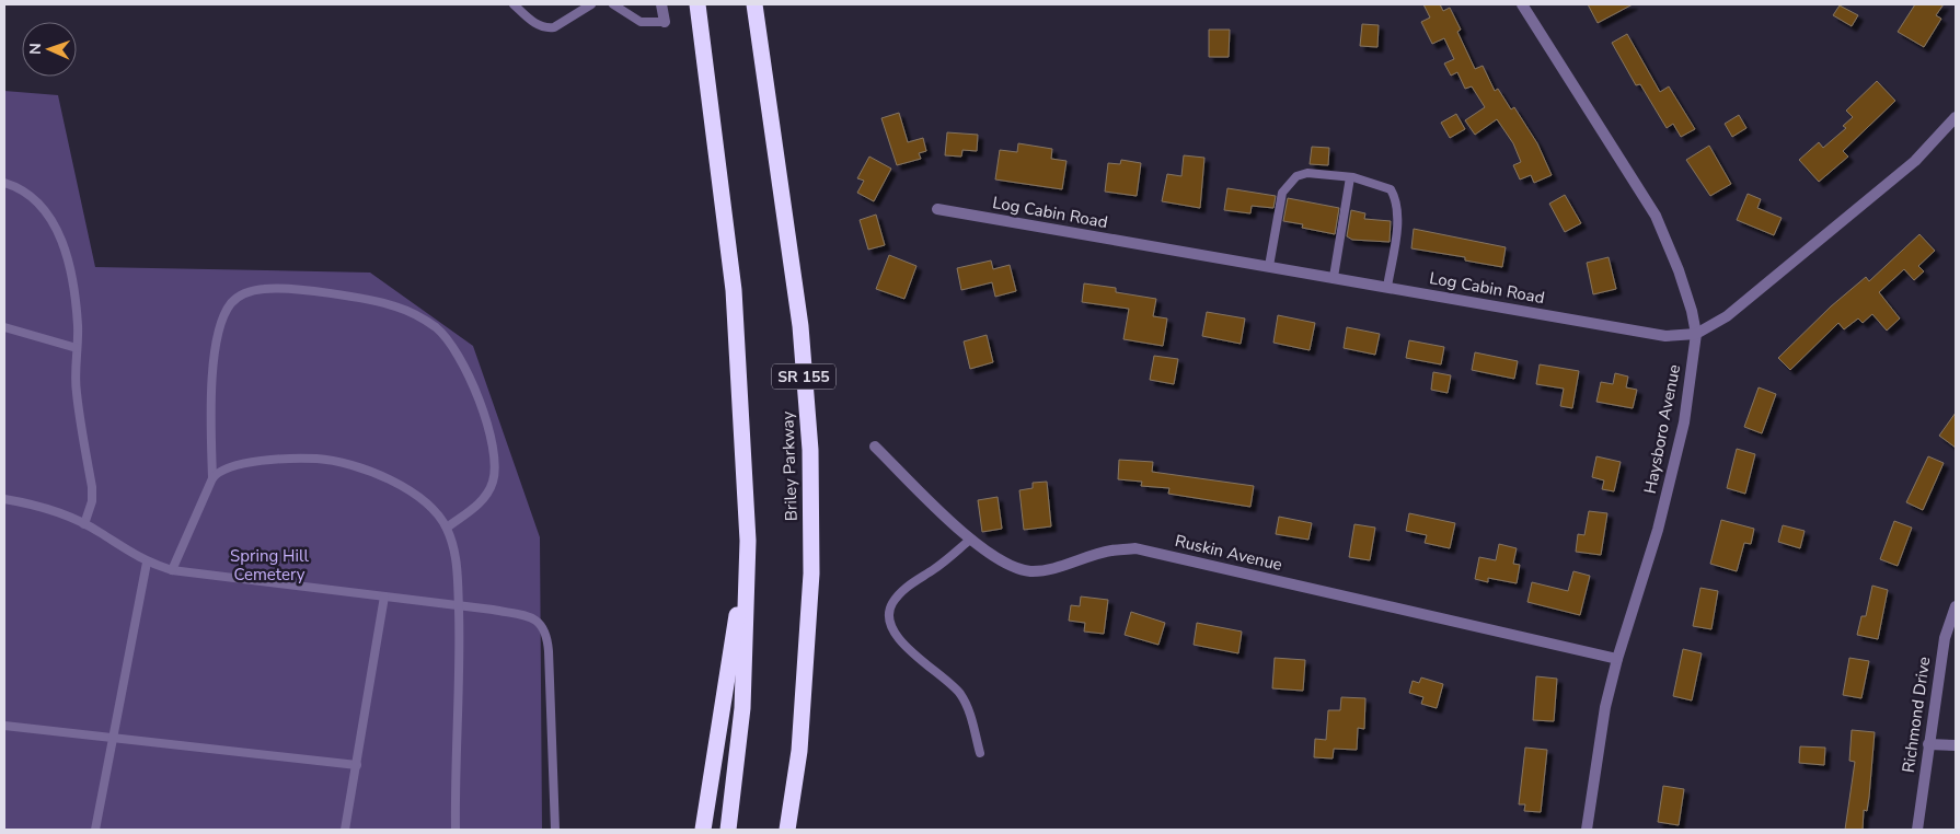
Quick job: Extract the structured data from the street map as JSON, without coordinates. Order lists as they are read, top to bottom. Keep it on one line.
{"streets":{"highway":["SR 155","Briley Parkway"],"street":["Log Cabin Road","Haysboro Avenue","Ruskin Avenue","Richmond Drive"]},"crossings":[["Log Cabin Road","Haysboro Avenue"],["Haysboro Avenue","Ruskin Avenue"]],"parks":["Spring Hill Cemetery"],"north":"left"}
